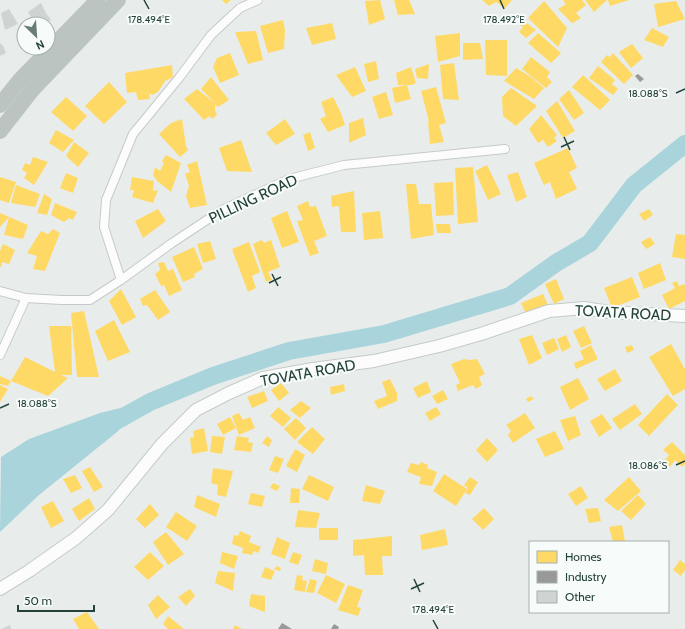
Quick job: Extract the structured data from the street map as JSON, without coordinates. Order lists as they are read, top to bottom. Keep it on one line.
{"streets":{"street":["PILLING ROAD","TOVATA ROAD"]},"legend":["Homes","Industry","Other"],"scale_bar":"50 m","north":"bottom right","coordinates":["178.494°E","178.492°E","18.088°S","18.086°S"]}
